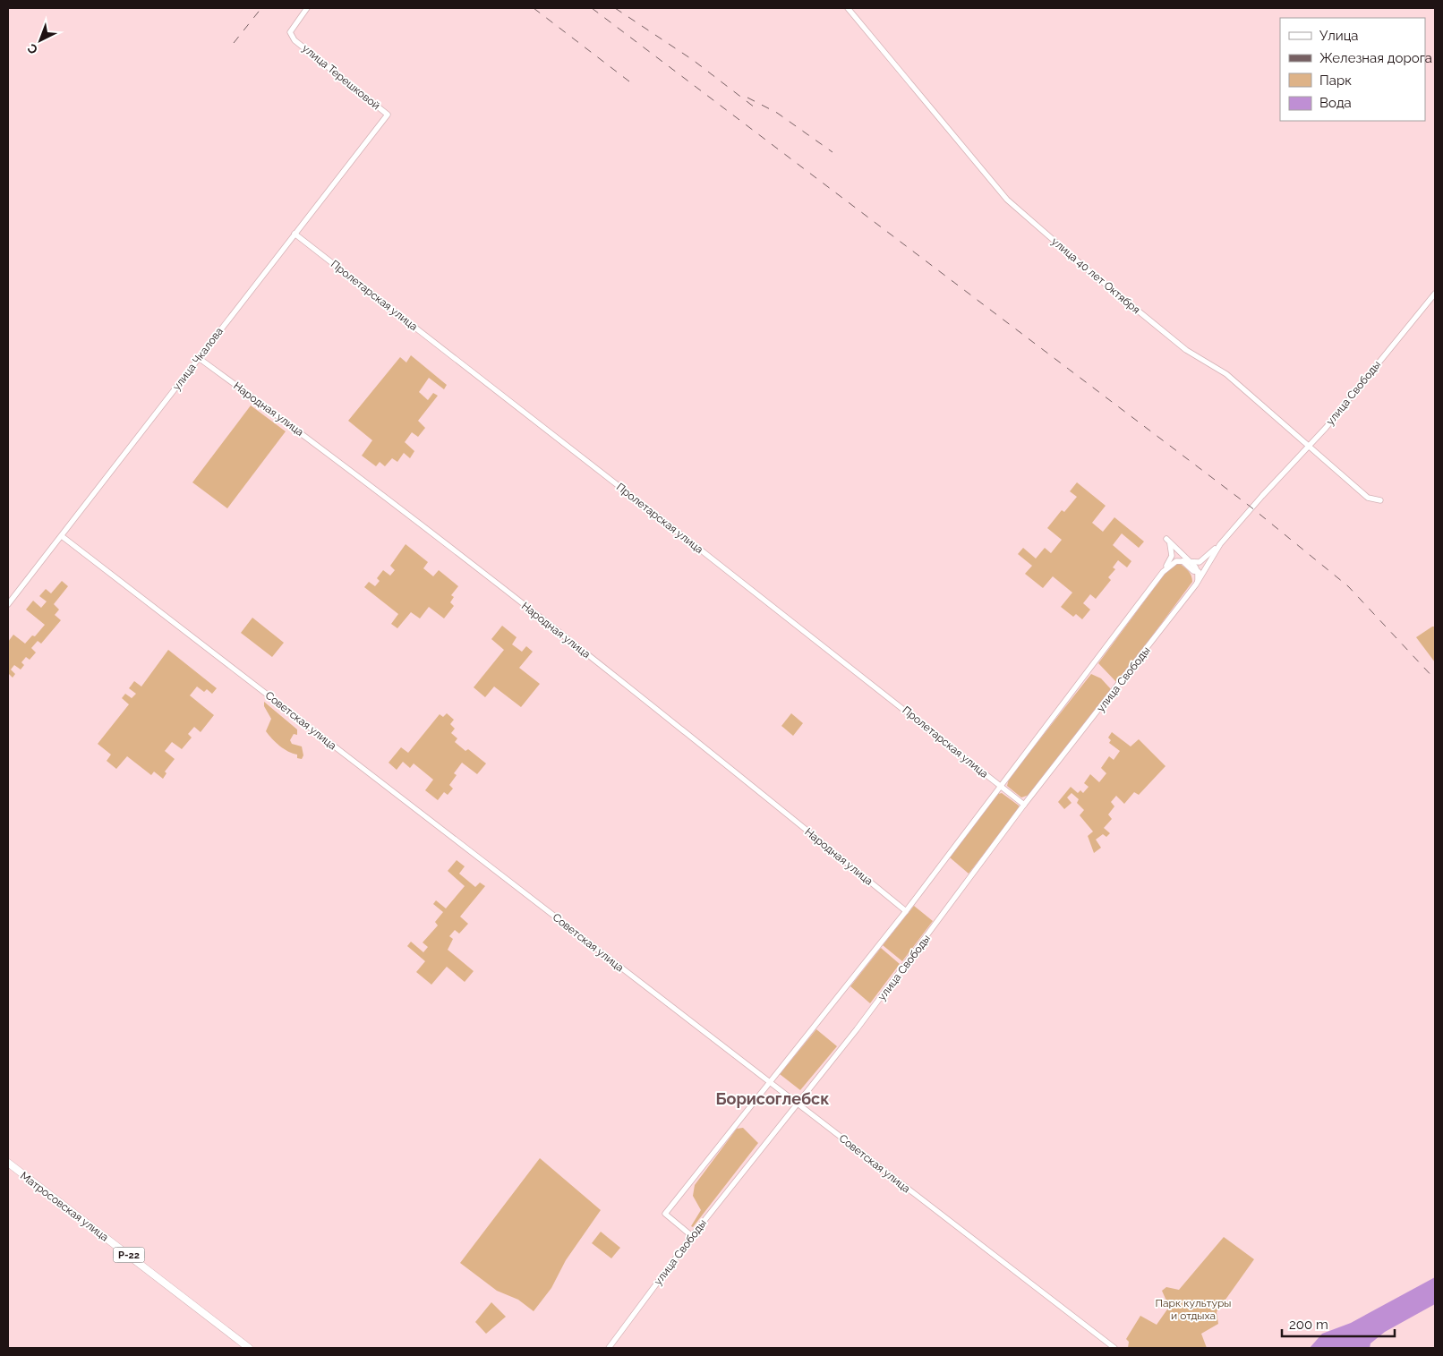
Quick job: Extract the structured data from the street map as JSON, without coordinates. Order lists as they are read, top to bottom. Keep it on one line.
{"streets":{"highway":["Матросовская улица","Р-22"],"street":["улица Терешковой","улица 40 лет Октября","Пролетарская улица","улица Чкалова","улица Свободы","Народная улица","Советская улица"]},"crossings":[["улица Терешковой","улица Чкалова"],["улица 40 лет Октября","улица Свободы"],["Пролетарская улица","улица Чкалова"],["Пролетарская улица","улица Свободы"],["улица Чкалова","Народная улица"],["улица Чкалова","Советская улица"],["улица Свободы","Советская улица"]],"districts":["Борисоглебск"],"parks":["Парк культуры и отдыха"],"legend":["Улица","Железная дорога","Парк","Вода"],"scale_bar":"200 m","north":"bottom left"}
